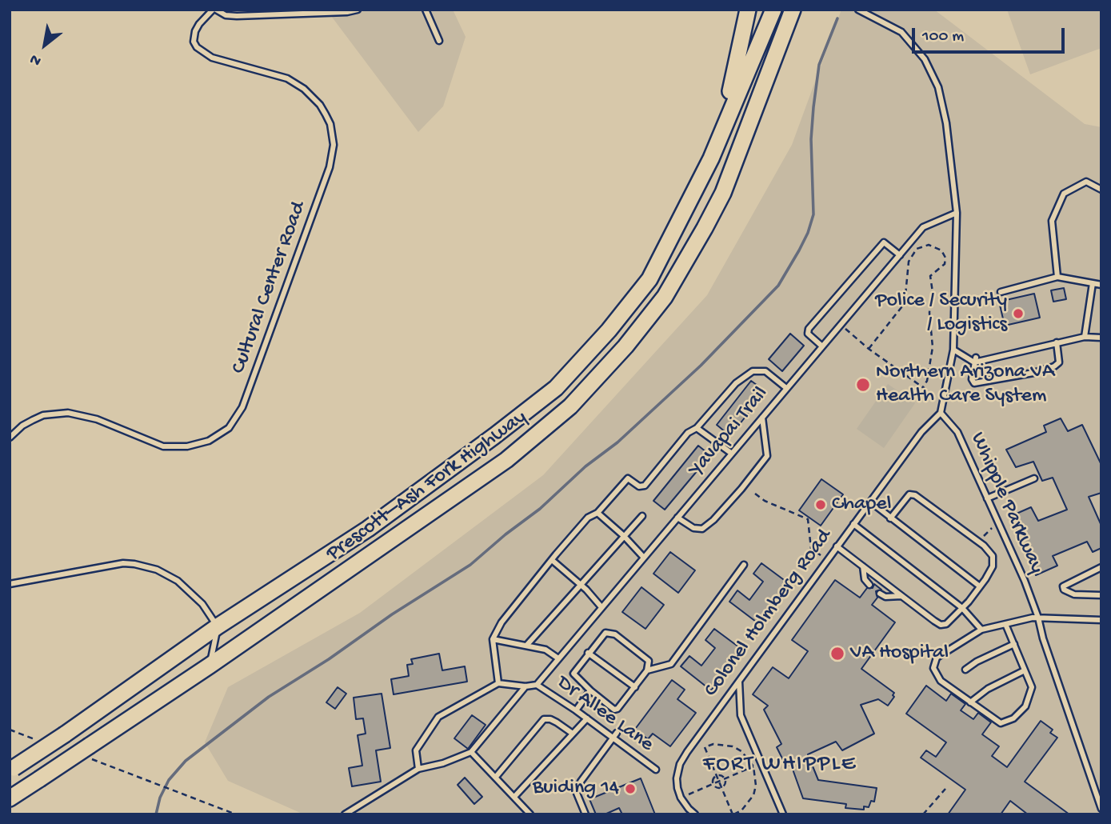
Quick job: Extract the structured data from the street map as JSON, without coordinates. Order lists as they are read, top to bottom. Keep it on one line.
{"streets":{"main road":["Prescott–Ash Fork Highway"],"lane":["Cultural Center Road","Yavapai Trail","Whipple Parkway","Colonel Holmberg Road","Dr Allee Lane"]},"crossings":[["Yavapai Trail","Dr Allee Lane"],["Whipple Parkway","Colonel Holmberg Road"]],"districts":["FORT WHIPPLE"],"places":["Police / Security / Logistics","Northern Arizona VA Health Care System","Chapel","VA Hospital","Buiding 14"],"scale_bar":"100 m","north":"bottom left"}
